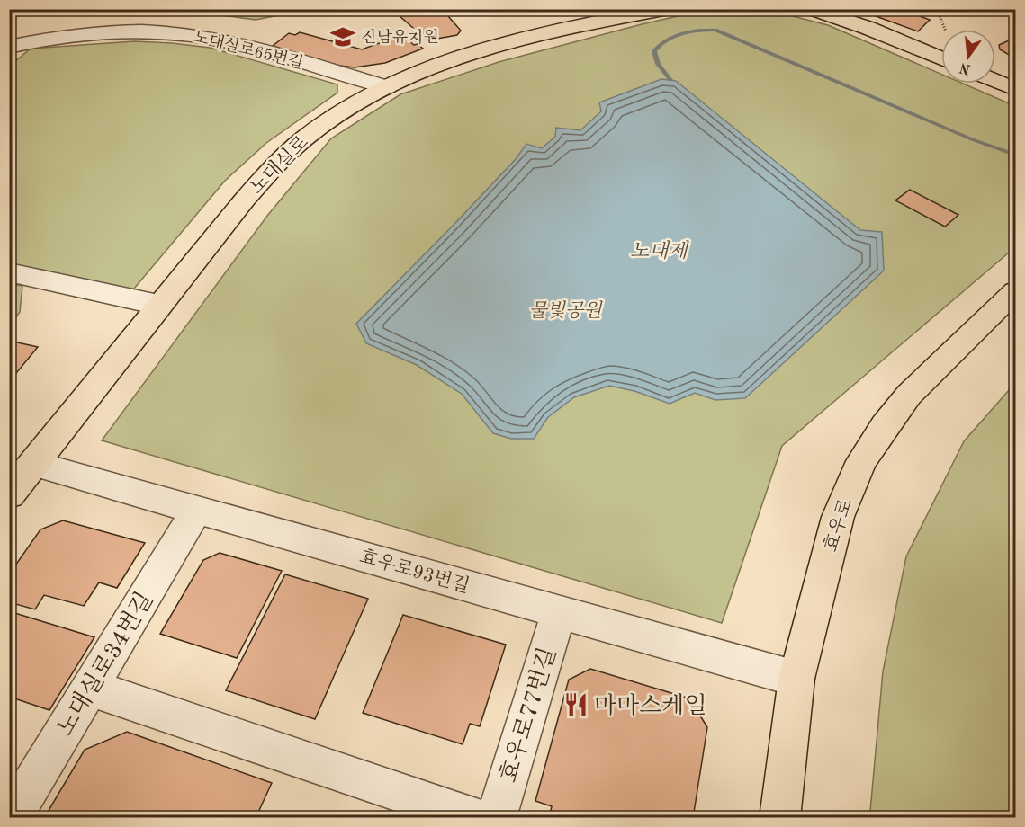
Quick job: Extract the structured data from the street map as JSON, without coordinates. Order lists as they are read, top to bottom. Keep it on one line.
{"streets":{"main road":["노대실로","효우로"],"street":["노대실로65번길","효우로93번길","노대실로34번길","효우로77번길"]},"crossings":[["노대실로65번길","노대실로"],["노대실로","효우로93번길"],["효우로","효우로93번길"],["효우로93번길","노대실로34번길"],["효우로93번길","효우로77번길"]],"water":["노대제"],"parks":["물빛공원"],"places":{"school or university":["진남유치원"],"restaurant":["마마스케일"]},"north":"bottom"}
